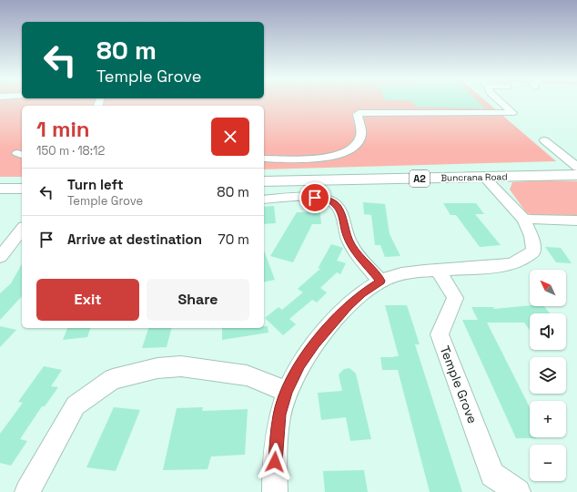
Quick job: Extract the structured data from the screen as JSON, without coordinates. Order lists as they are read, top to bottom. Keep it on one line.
{"streets":{"highway":["Buncrana Road","A2"],"street":["Temple Grove"]},"north":"top left","page":{"turn":["80 m","Temple Grove"],"heading":["1 min","150 m · 18:12"],"list":[{"name":"Turn left","note":"Temple Grove","value":"80 m"},{"name":"Arrive at destination","value":"70 m"}],"map_buttons":["+","−"],"buttons":["Exit","Share"]}}
